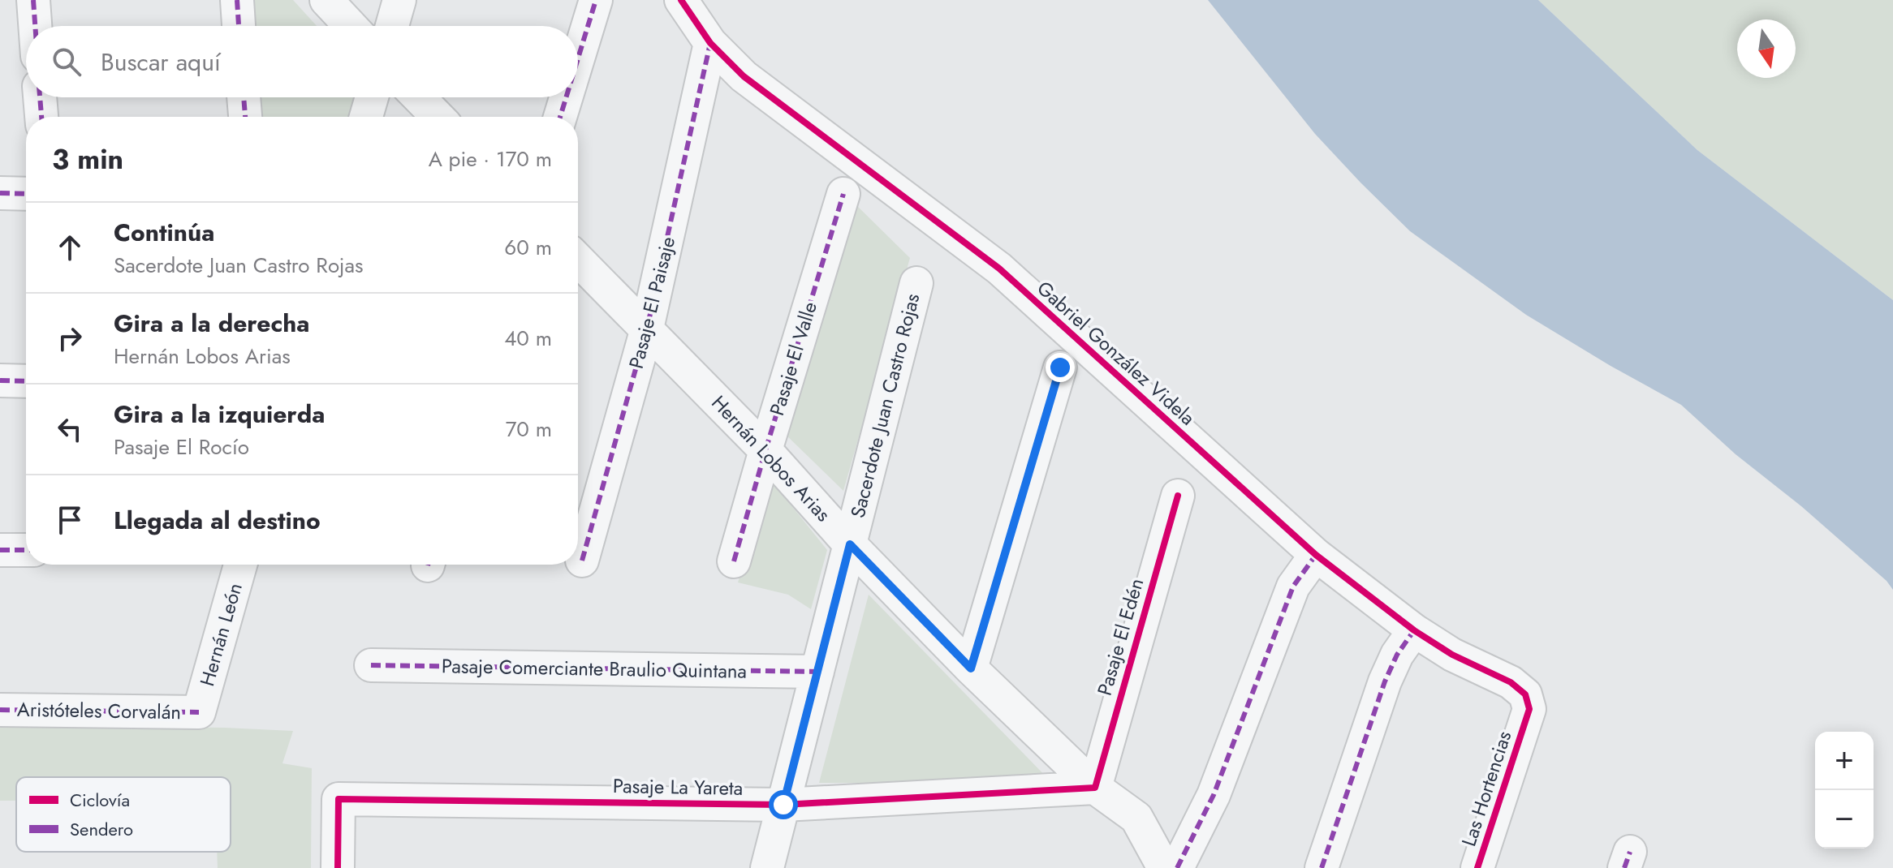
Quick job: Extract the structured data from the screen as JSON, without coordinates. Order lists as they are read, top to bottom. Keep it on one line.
{"streets":{"street":["Pasaje El Paisaje","Gabriel González Videla","Pasaje El Valle","Sacerdote Juan Castro Rojas","Hernán Lobos Arias","Hernán León","Pasaje El Edén","Pasaje Comerciante Braulio Quintana","Aristóteles Corvalán","Pasaje La Yareta","Las Hortencias"]},"crossings":[["Pasaje El Paisaje","Gabriel González Videla"],["Pasaje El Paisaje","Hernán Lobos Arias"],["Gabriel González Videla","Las Hortencias"],["Pasaje El Valle","Hernán Lobos Arias"],["Sacerdote Juan Castro Rojas","Hernán Lobos Arias"],["Sacerdote Juan Castro Rojas","Pasaje Comerciante Braulio Quintana"],["Sacerdote Juan Castro Rojas","Pasaje La Yareta"],["Hernán Lobos Arias","Pasaje El Edén"],["Hernán Lobos Arias","Pasaje La Yareta"],["Hernán León","Aristóteles Corvalán"],["Pasaje El Edén","Pasaje La Yareta"]],"legend":["Ciclovía","Sendero"],"north":"bottom","page":{"search":"Buscar aquí","heading":["3 min","A pie · 170 m"],"list":[["Continúa","Sacerdote Juan Castro Rojas","60 m"],["Gira a la derecha","Hernán Lobos Arias","40 m"],["Gira a la izquierda","Pasaje El Rocío","70 m"],"Llegada al destino"],"map_buttons":["+","−"]}}
